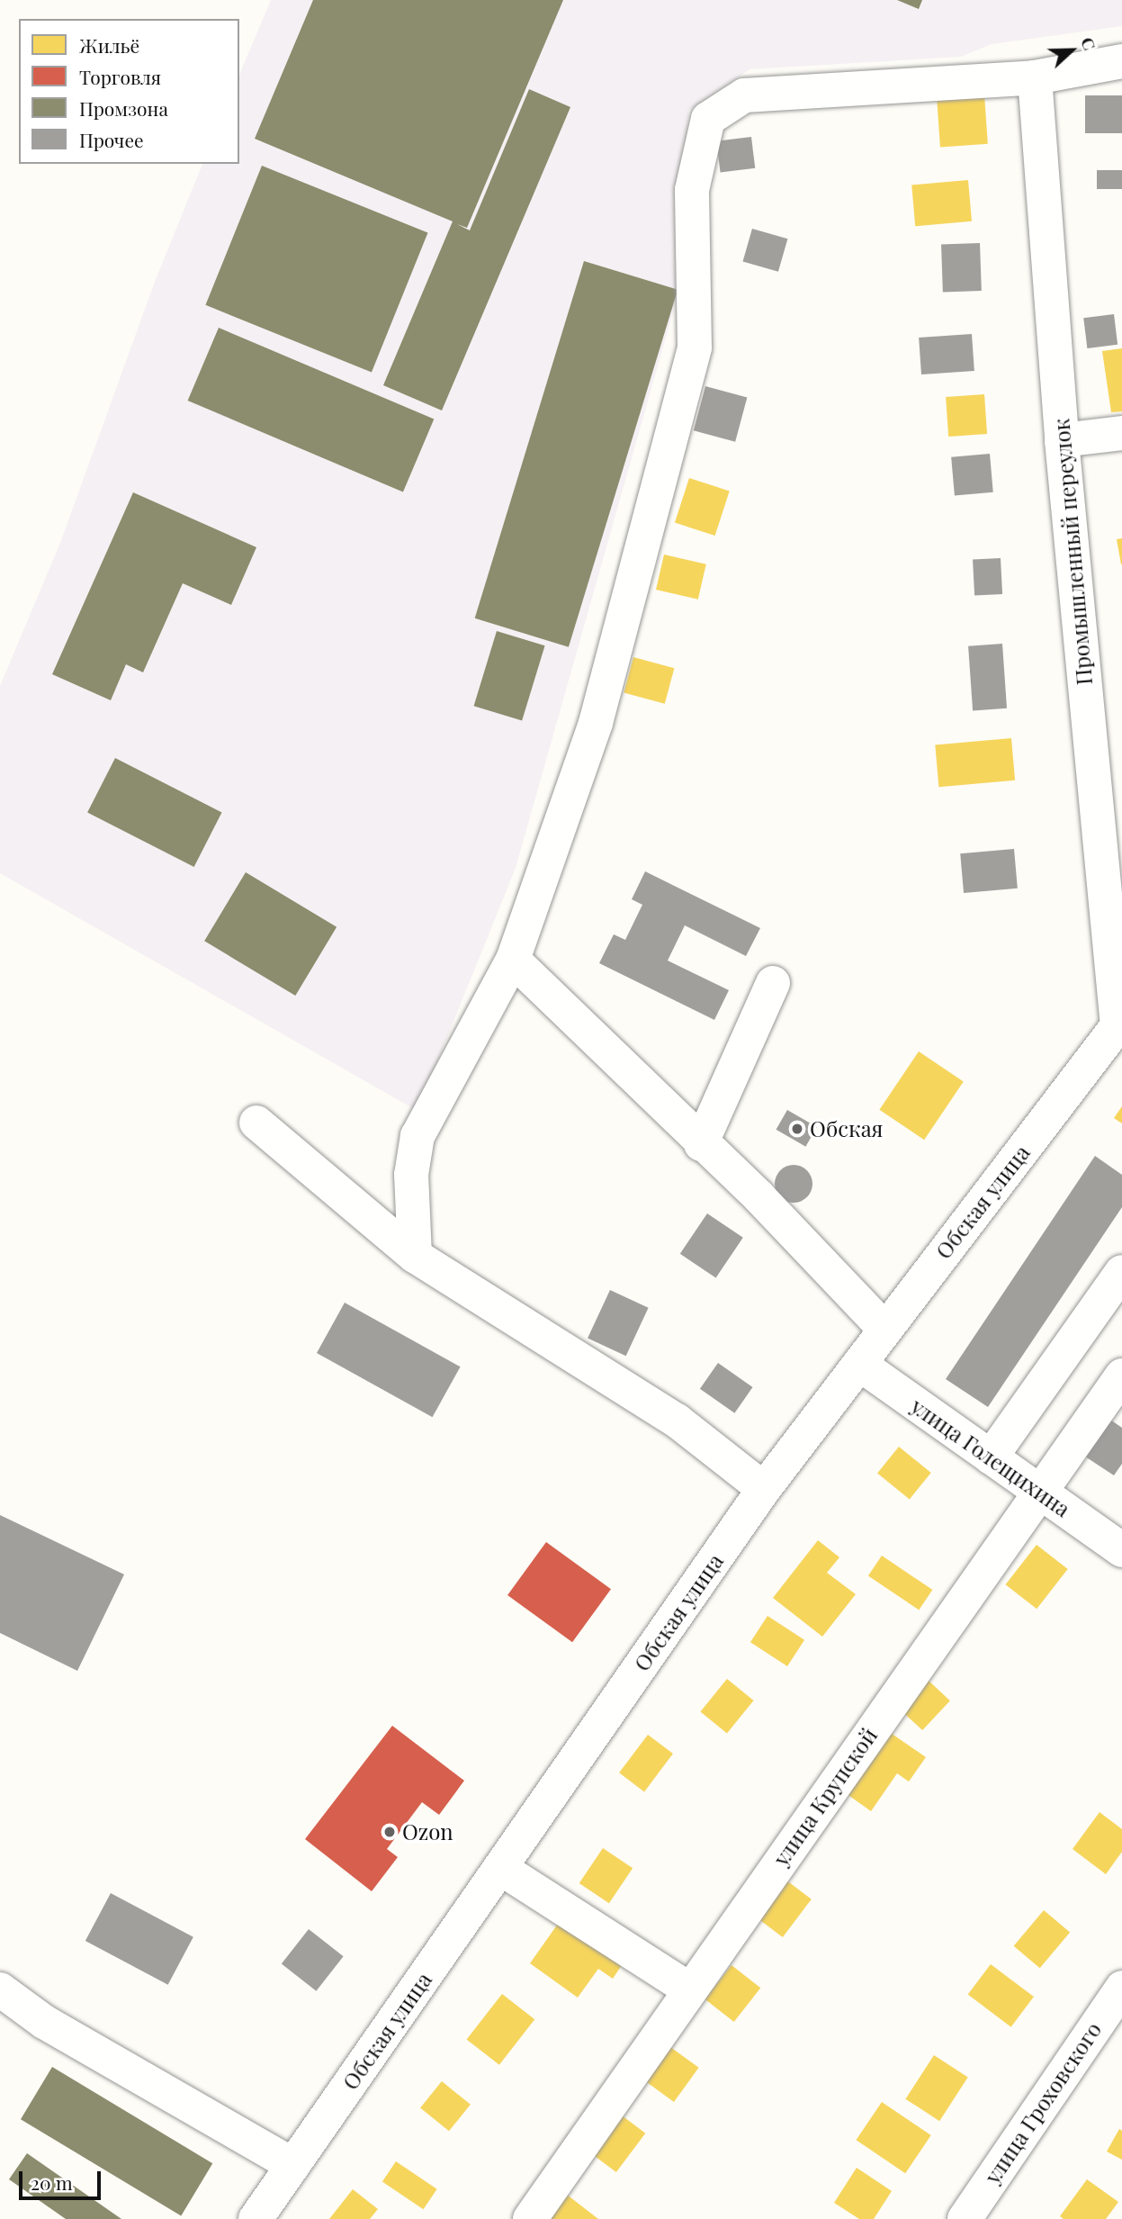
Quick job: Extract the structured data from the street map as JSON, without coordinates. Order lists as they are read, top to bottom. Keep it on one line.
{"streets":{"street":["Промышленный переулок","Обская улица","улица Голещихина","улица Крупской","улица Гроховского"]},"crossings":[["Промышленный переулок","Обская улица"],["Обская улица","улица Голещихина"],["улица Голещихина","улица Крупской"]],"places":["Обская","Ozon"],"legend":["Жильё","Торговля","Промзона","Прочее"],"scale_bar":"20 m","north":"right"}
